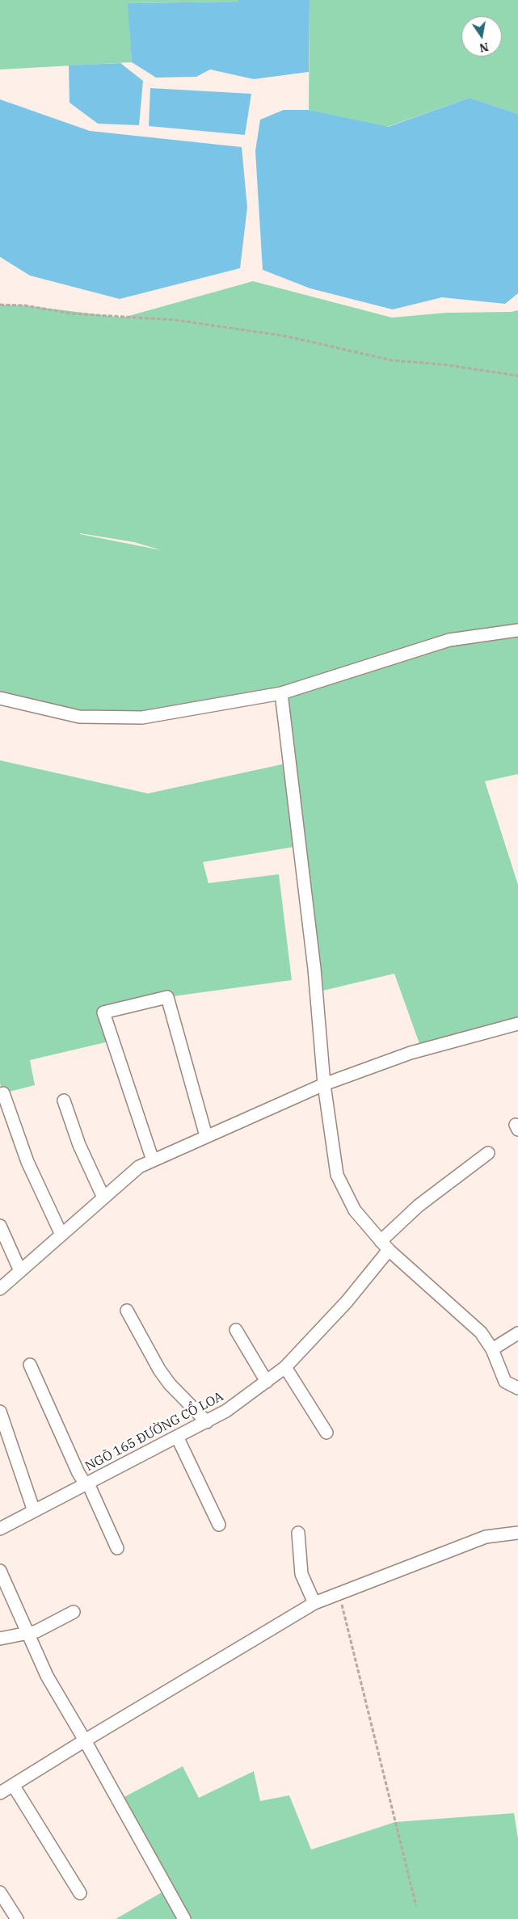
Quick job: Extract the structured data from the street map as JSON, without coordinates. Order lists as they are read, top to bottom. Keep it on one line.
{"streets":{"street":["NGÕ 165 ĐƯỜNG CỔ LOA"]},"north":"bottom"}
